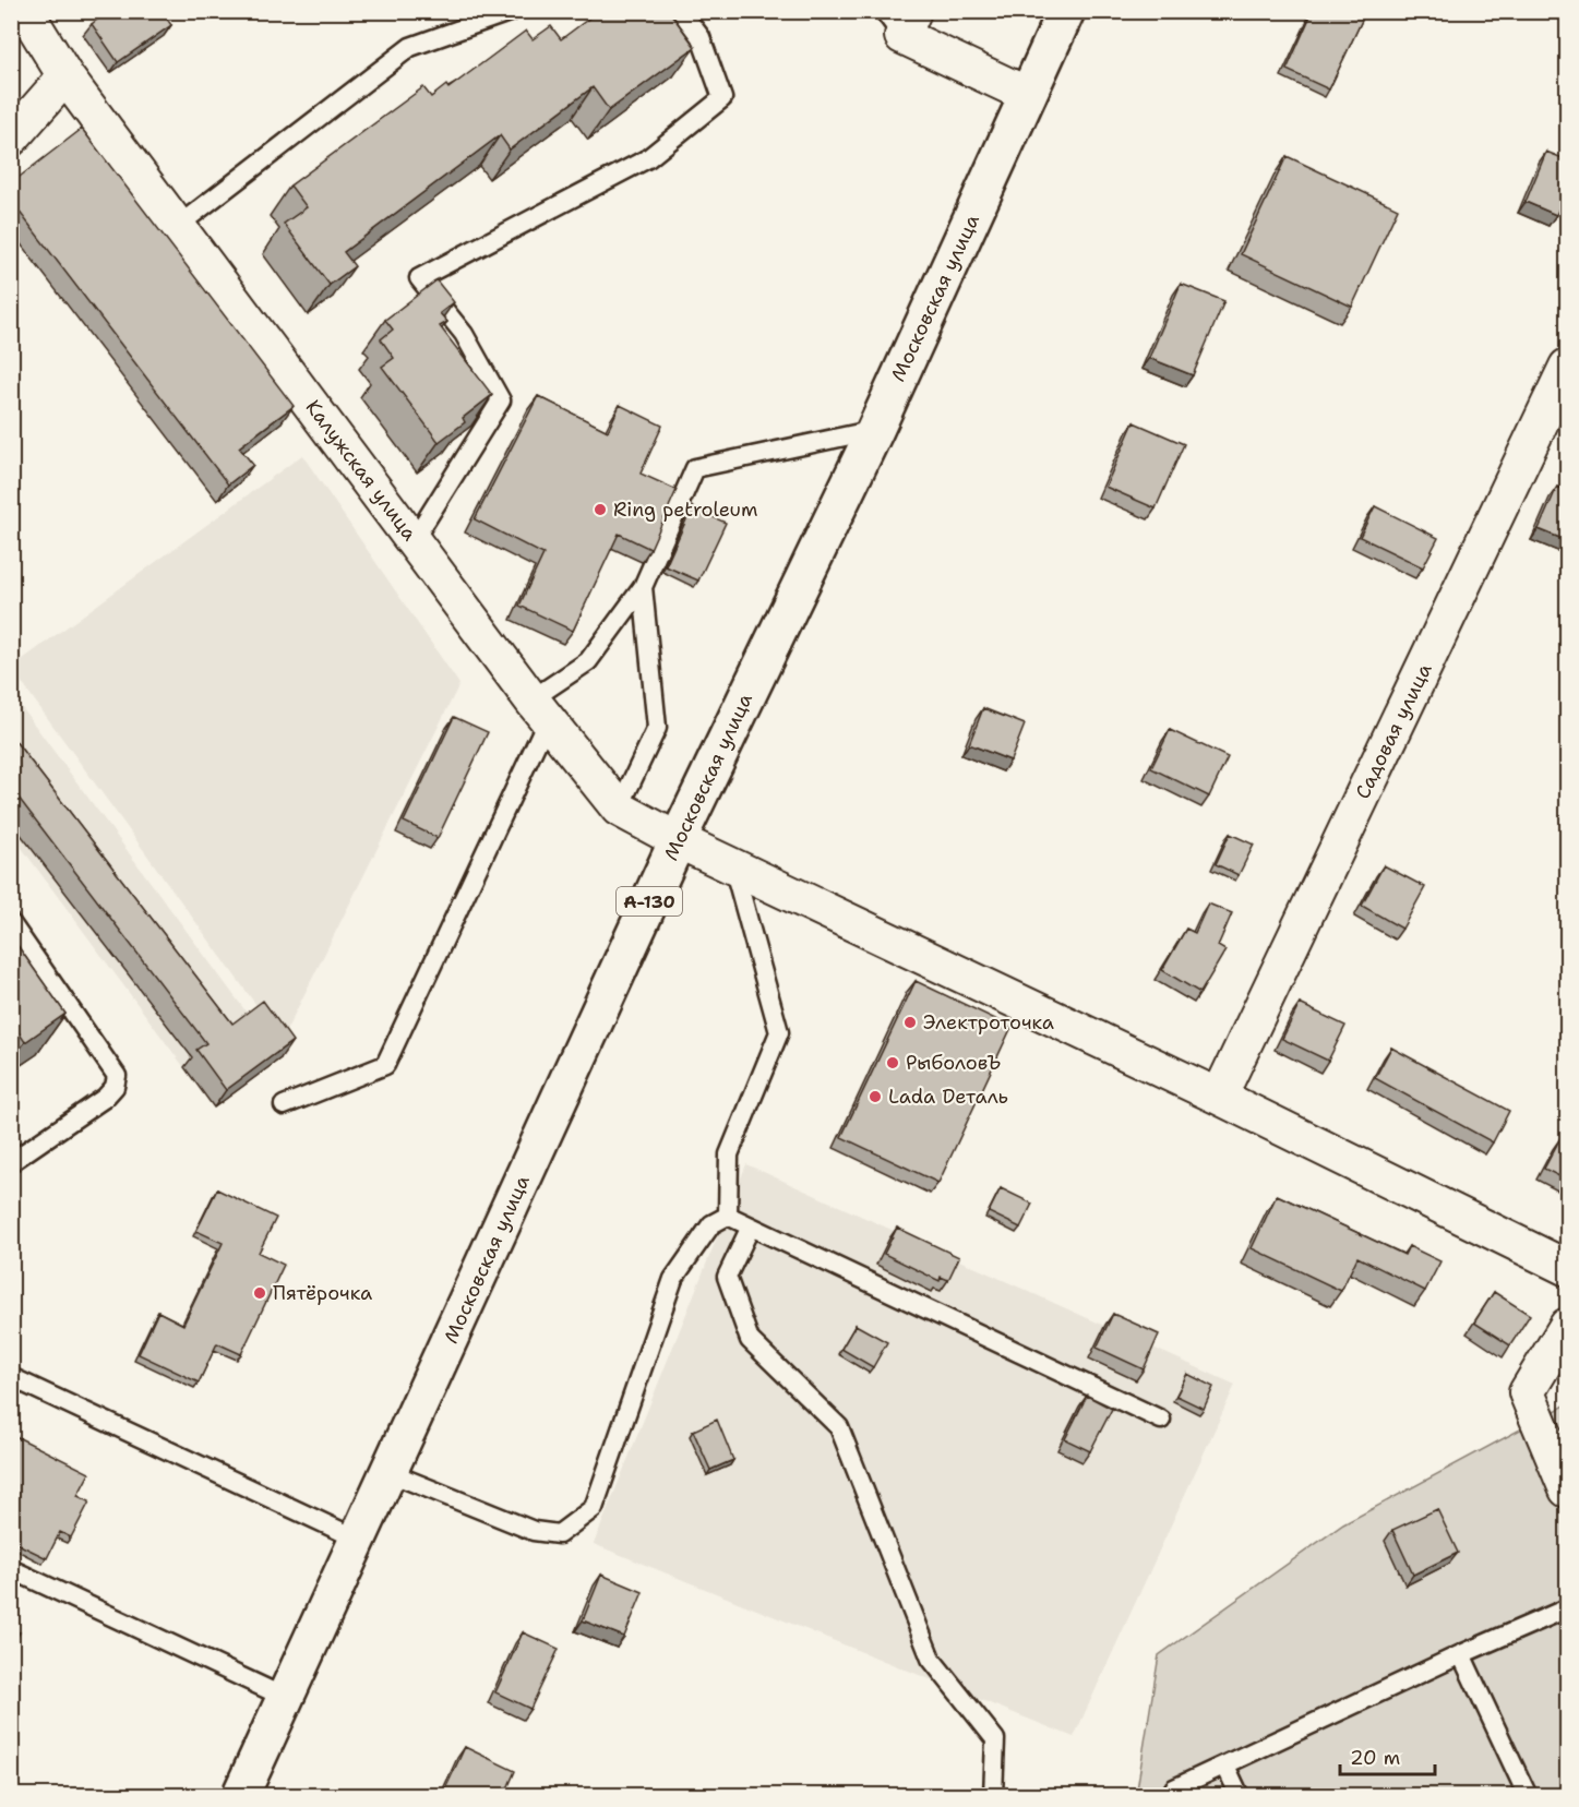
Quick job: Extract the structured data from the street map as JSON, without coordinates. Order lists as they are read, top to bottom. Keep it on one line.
{"streets":{"highway":["Московская улица","А-130"],"street":["Калужская улица","Садовая улица"]},"crossings":[["Московская улица","Калужская улица"],["Калужская улица","Садовая улица"]],"places":["Ring petroleum","Электроточка","РыболовЪ","Lada Dеталь","Пятёрочка"],"scale_bar":"20 m"}
